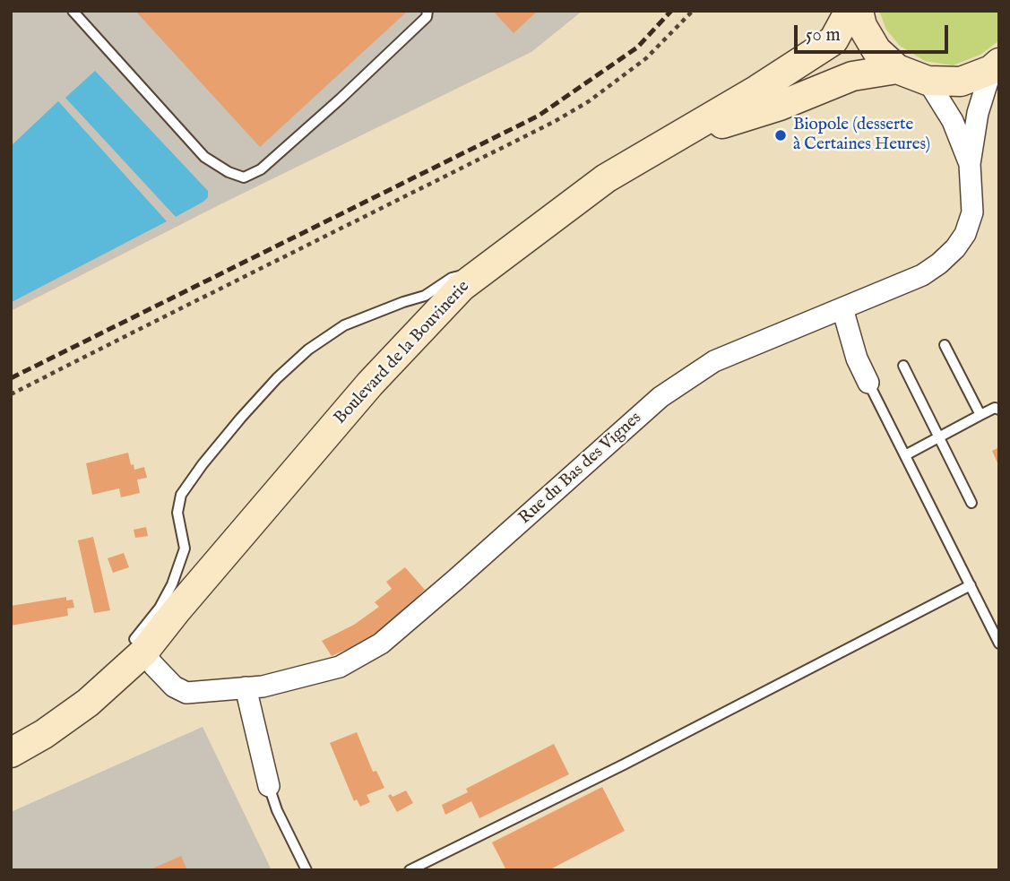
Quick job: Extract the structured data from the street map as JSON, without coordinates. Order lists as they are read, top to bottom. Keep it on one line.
{"streets":{"street":["Boulevard de la Bouvinerie","Rue du Bas des Vignes"]},"crossings":[["Boulevard de la Bouvinerie","Rue du Bas des Vignes"]],"places":["Biopole (desserte à Certaines Heures)"],"scale_bar":"50 m"}
